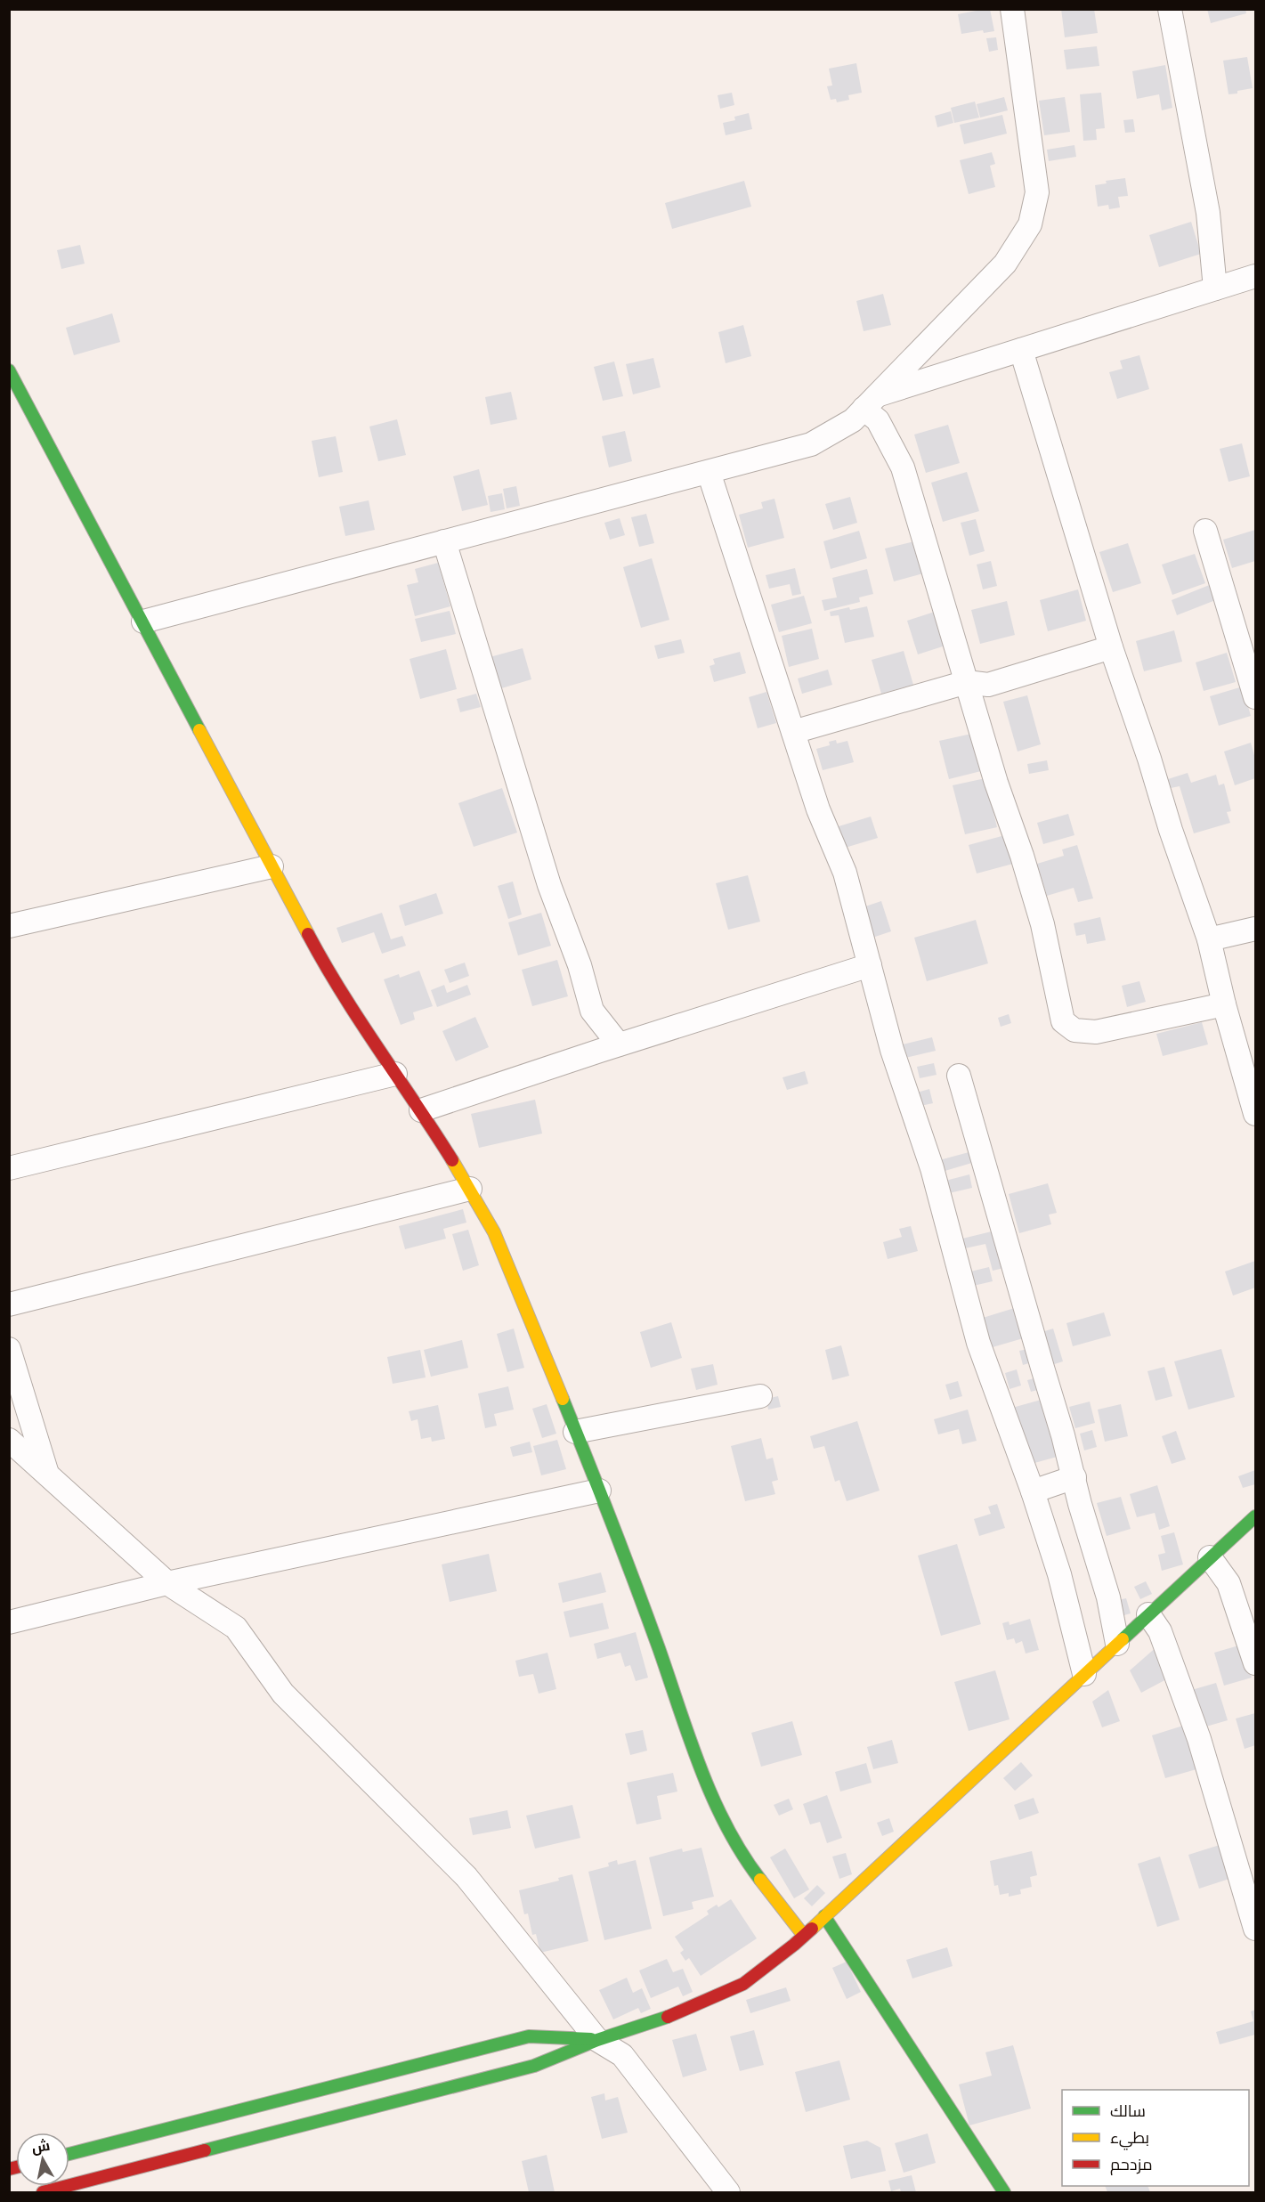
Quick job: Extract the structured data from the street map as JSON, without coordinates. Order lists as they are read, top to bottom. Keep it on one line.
{"legend":["سالك","بطيء","مزدحم"],"north":"top"}
